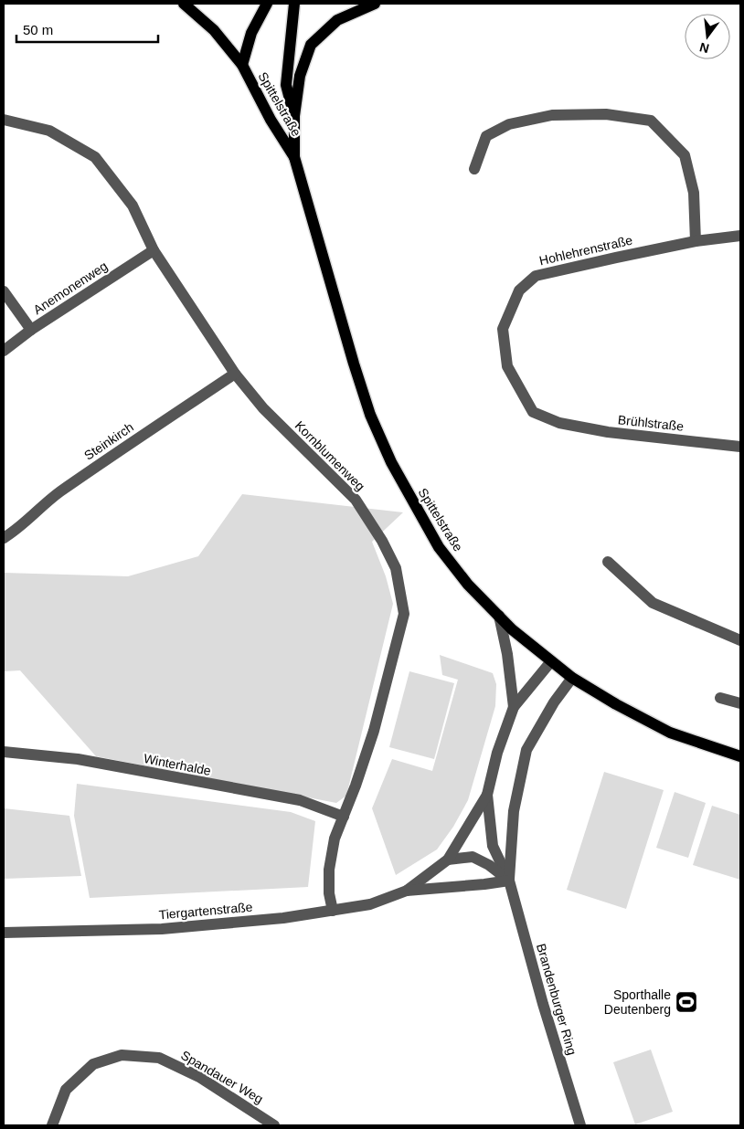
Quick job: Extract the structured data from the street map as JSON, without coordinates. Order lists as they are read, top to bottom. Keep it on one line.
{"streets":{"main road":["Spittelstraße"],"street":["Hohlehrenstraße","Anemonenweg","Brühlstraße","Steinkirch","Kornblumenweg","Winterhalde","Tiergartenstraße","Brandenburger Ring","Spandauer Weg"]},"crossings":[["Spittelstraße","Brandenburger Ring"],["Hohlehrenstraße","Brühlstraße"],["Anemonenweg","Kornblumenweg"],["Steinkirch","Kornblumenweg"],["Kornblumenweg","Winterhalde"],["Kornblumenweg","Tiergartenstraße"],["Tiergartenstraße","Brandenburger Ring"]],"places":{"sports":["Sporthalle Deutenberg"]},"scale_bar":"50 m","north":"bottom"}
